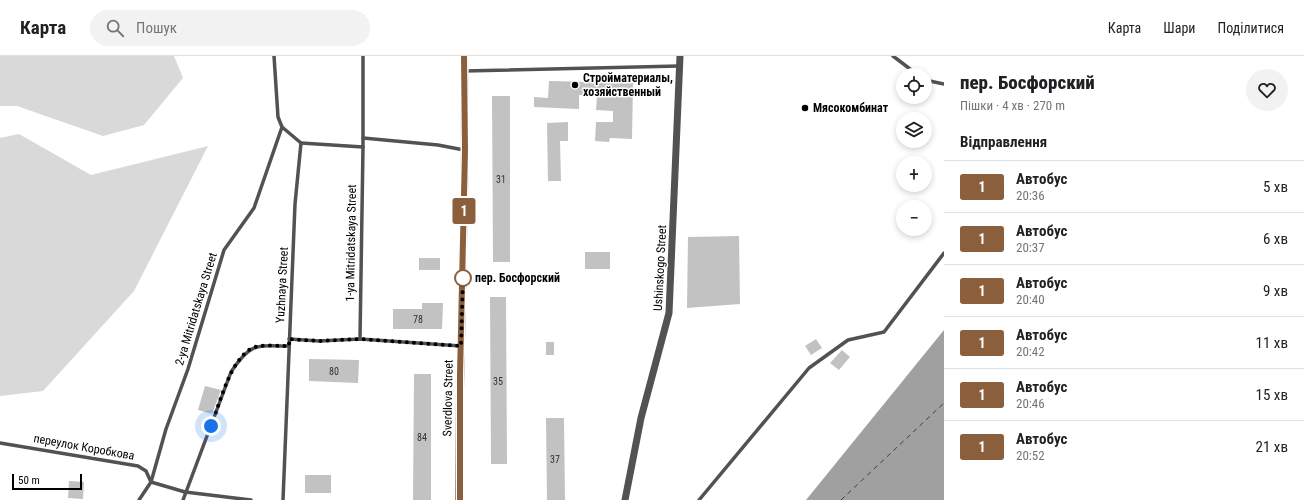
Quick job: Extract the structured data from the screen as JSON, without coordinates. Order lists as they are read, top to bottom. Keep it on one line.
{"streets":{"main road":["Sverdlova Street"],"street":["Ushinskogo Street"],"lane":["1-ya Mitridatskaya Street","Yuzhnaya Street","2-ya Mitridatskaya Street","переулок Коробкова"]},"crossings":[["2-ya Mitridatskaya Street","переулок Коробкова"]],"places":["Стройматериалы, хозяйственный","Мясокомбинат","пер. Босфорский"],"lines":["bus line 1"],"house_numbers":["31","78","80","35","84","37"],"scale_bar":"50 m","page":{"header":"Карта","search":"Пошук","nav":["Карта","Шари","Поділитися"],"on_map":"1","heading":[["пер. Босфорский","Пішки · 4 хв · 270 m"],"Відправлення"],"map_buttons":["+","−"],"list":[{"mark":"1","name":"Автобус","note":"20:36","value":"5 хв"},{"mark":"1","name":"Автобус","note":"20:37","value":"6 хв"},{"mark":"1","name":"Автобус","note":"20:40","value":"9 хв"},{"mark":"1","name":"Автобус","note":"20:42","value":"11 хв"},{"mark":"1","name":"Автобус","note":"20:46","value":"15 хв"},{"mark":"1","name":"Автобус","note":"20:52","value":"21 хв"}],"scale":"50 m"}}
